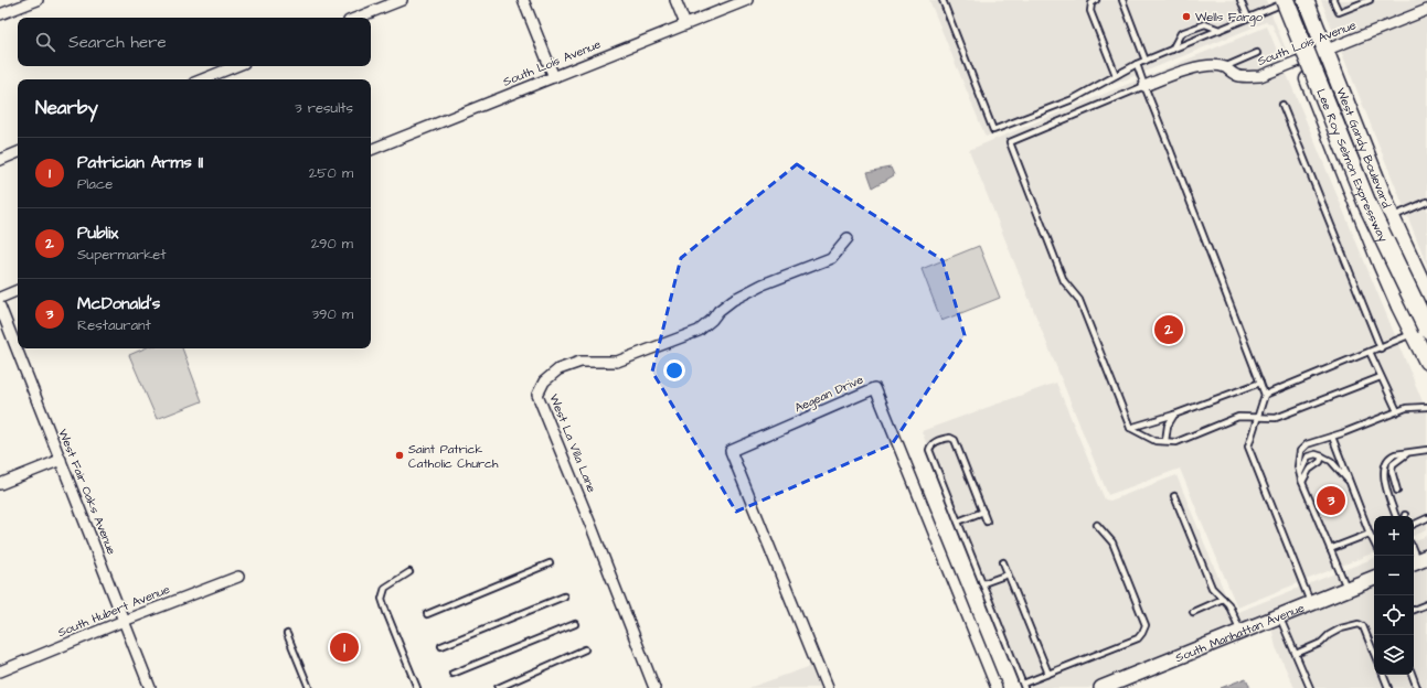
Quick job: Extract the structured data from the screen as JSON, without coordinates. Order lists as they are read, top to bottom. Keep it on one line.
{"streets":{"highway":["Lee Roy Selmon Expressway"],"main road":["West Gandy Boulevard","South Manhattan Avenue"],"street":["South Lois Avenue","Aegean Drive","West La Villa Lane","West Fair Oaks Avenue","South Hubert Avenue"]},"crossings":[["South Lois Avenue","West Gandy Boulevard"],["West Fair Oaks Avenue","South Hubert Avenue"]],"places":["Wells Fargo","Saint Patrick Catholic Church"],"page":{"search":"Search here","heading":["Nearby","3 results"],"list":[{"mark":"1","name":"Patrician Arms II","note":"Place","value":"250 m"},{"mark":"2","name":"Publix","note":"Supermarket","value":"290 m"},{"mark":"3","name":"McDonald's","note":"Restaurant","value":"390 m"}],"pins":["2","3","1"],"map_buttons":["+","−"]}}
